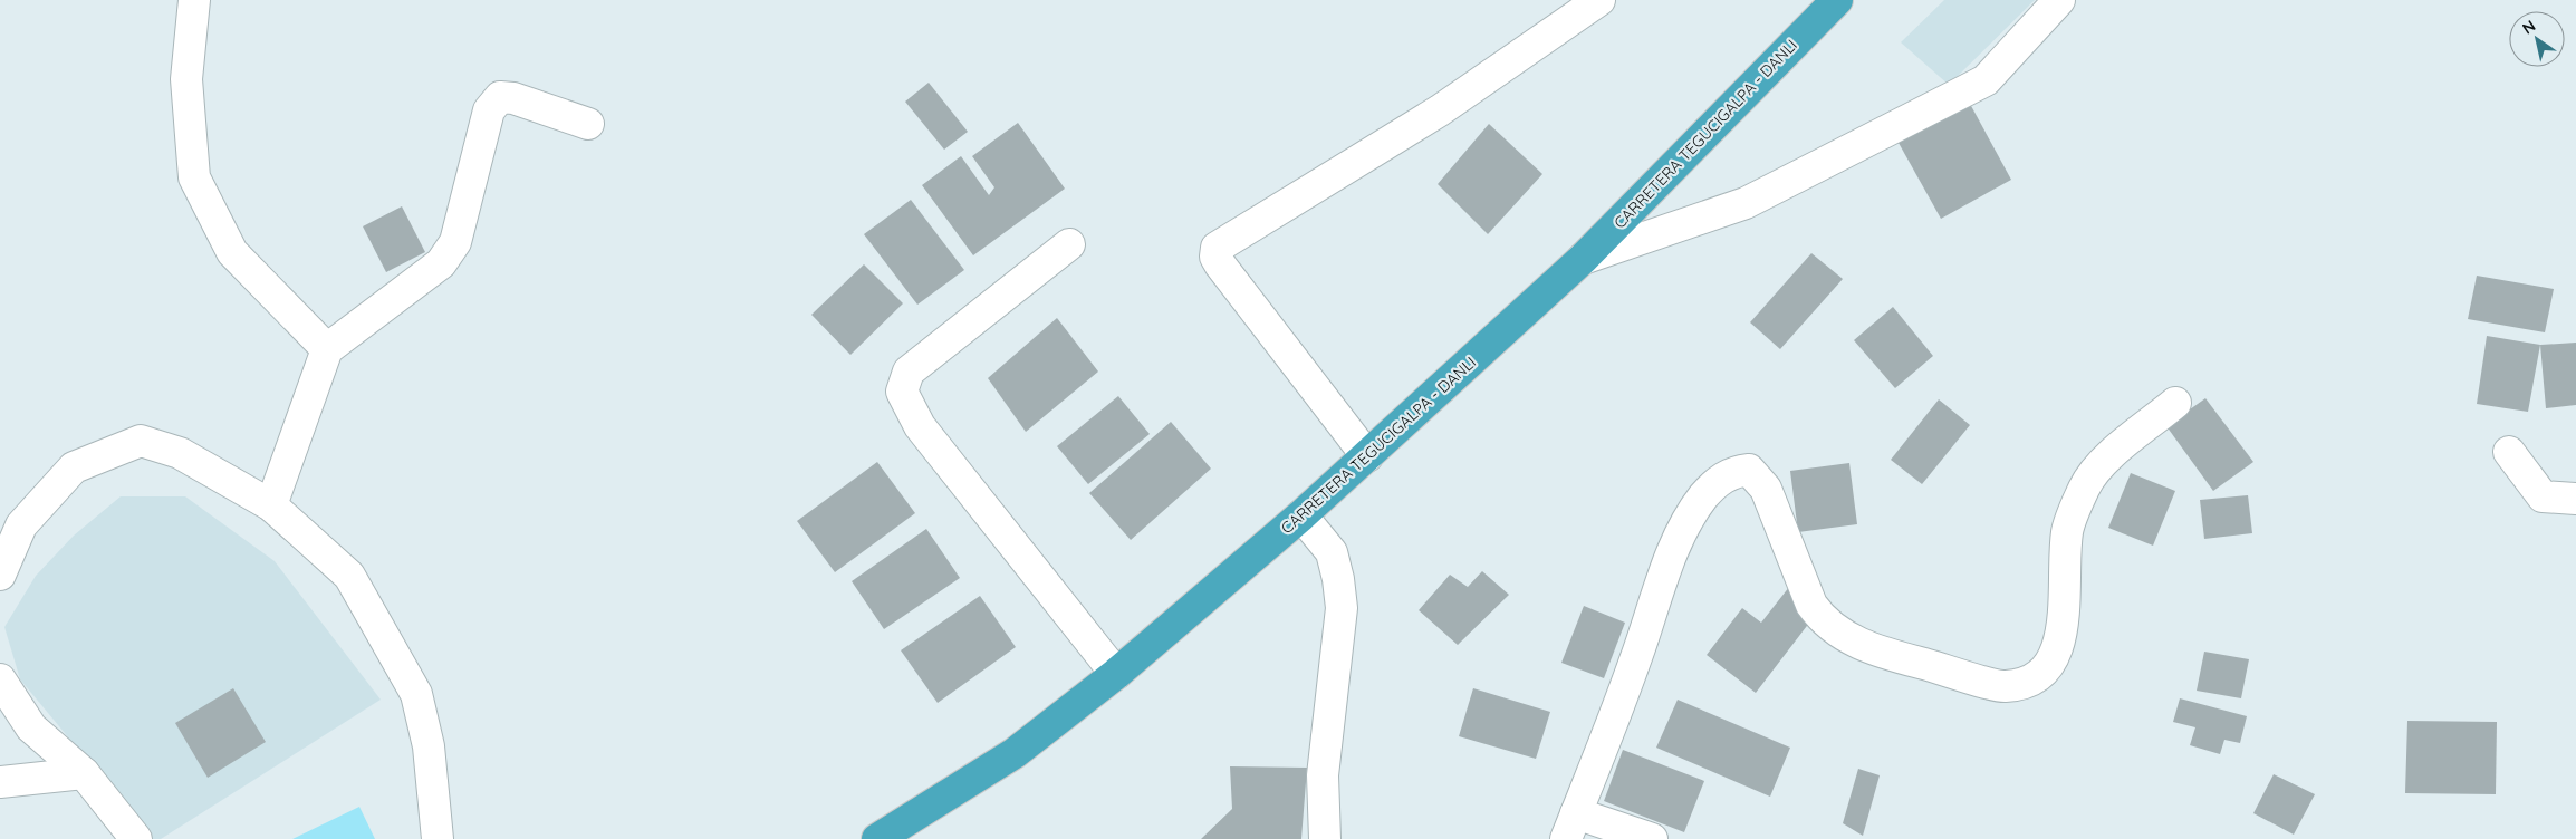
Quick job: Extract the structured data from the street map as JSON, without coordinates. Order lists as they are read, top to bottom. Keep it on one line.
{"streets":{"highway":["CARRETERA TEGUCIGALPA - DANLI"]},"north":"top left"}
